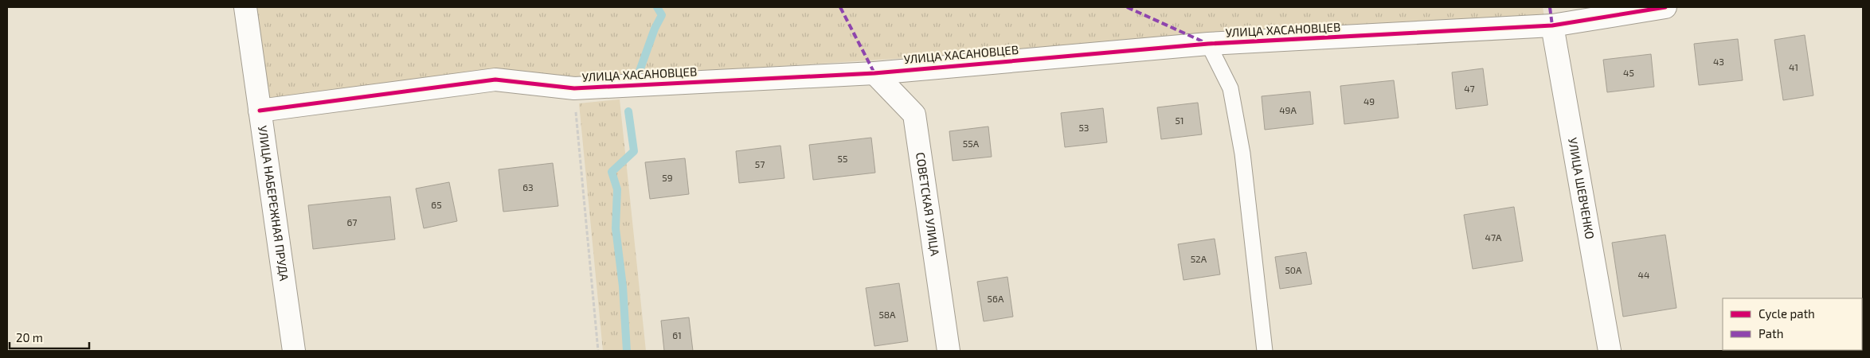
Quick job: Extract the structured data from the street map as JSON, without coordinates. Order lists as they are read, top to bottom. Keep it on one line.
{"streets":{"street":["УЛИЦА ХАСАНОВЦЕВ","УЛИЦА ШЕВЧЕНКО","УЛИЦА НАБЕРЕЖНАЯ ПРУДА","СОВЕТСКАЯ УЛИЦА"]},"crossings":[["УЛИЦА ХАСАНОВЦЕВ","УЛИЦА ШЕВЧЕНКО"],["УЛИЦА ХАСАНОВЦЕВ","УЛИЦА НАБЕРЕЖНАЯ ПРУДА"],["УЛИЦА ХАСАНОВЦЕВ","СОВЕТСКАЯ УЛИЦА"]],"house_numbers":["43","41","45","47","49","49А","51","53","55А","55","57","59","63","65","67","47А","52А","50А","44","56А","58А","61"],"legend":["Cycle path","Path"],"scale_bar":"20 m"}
